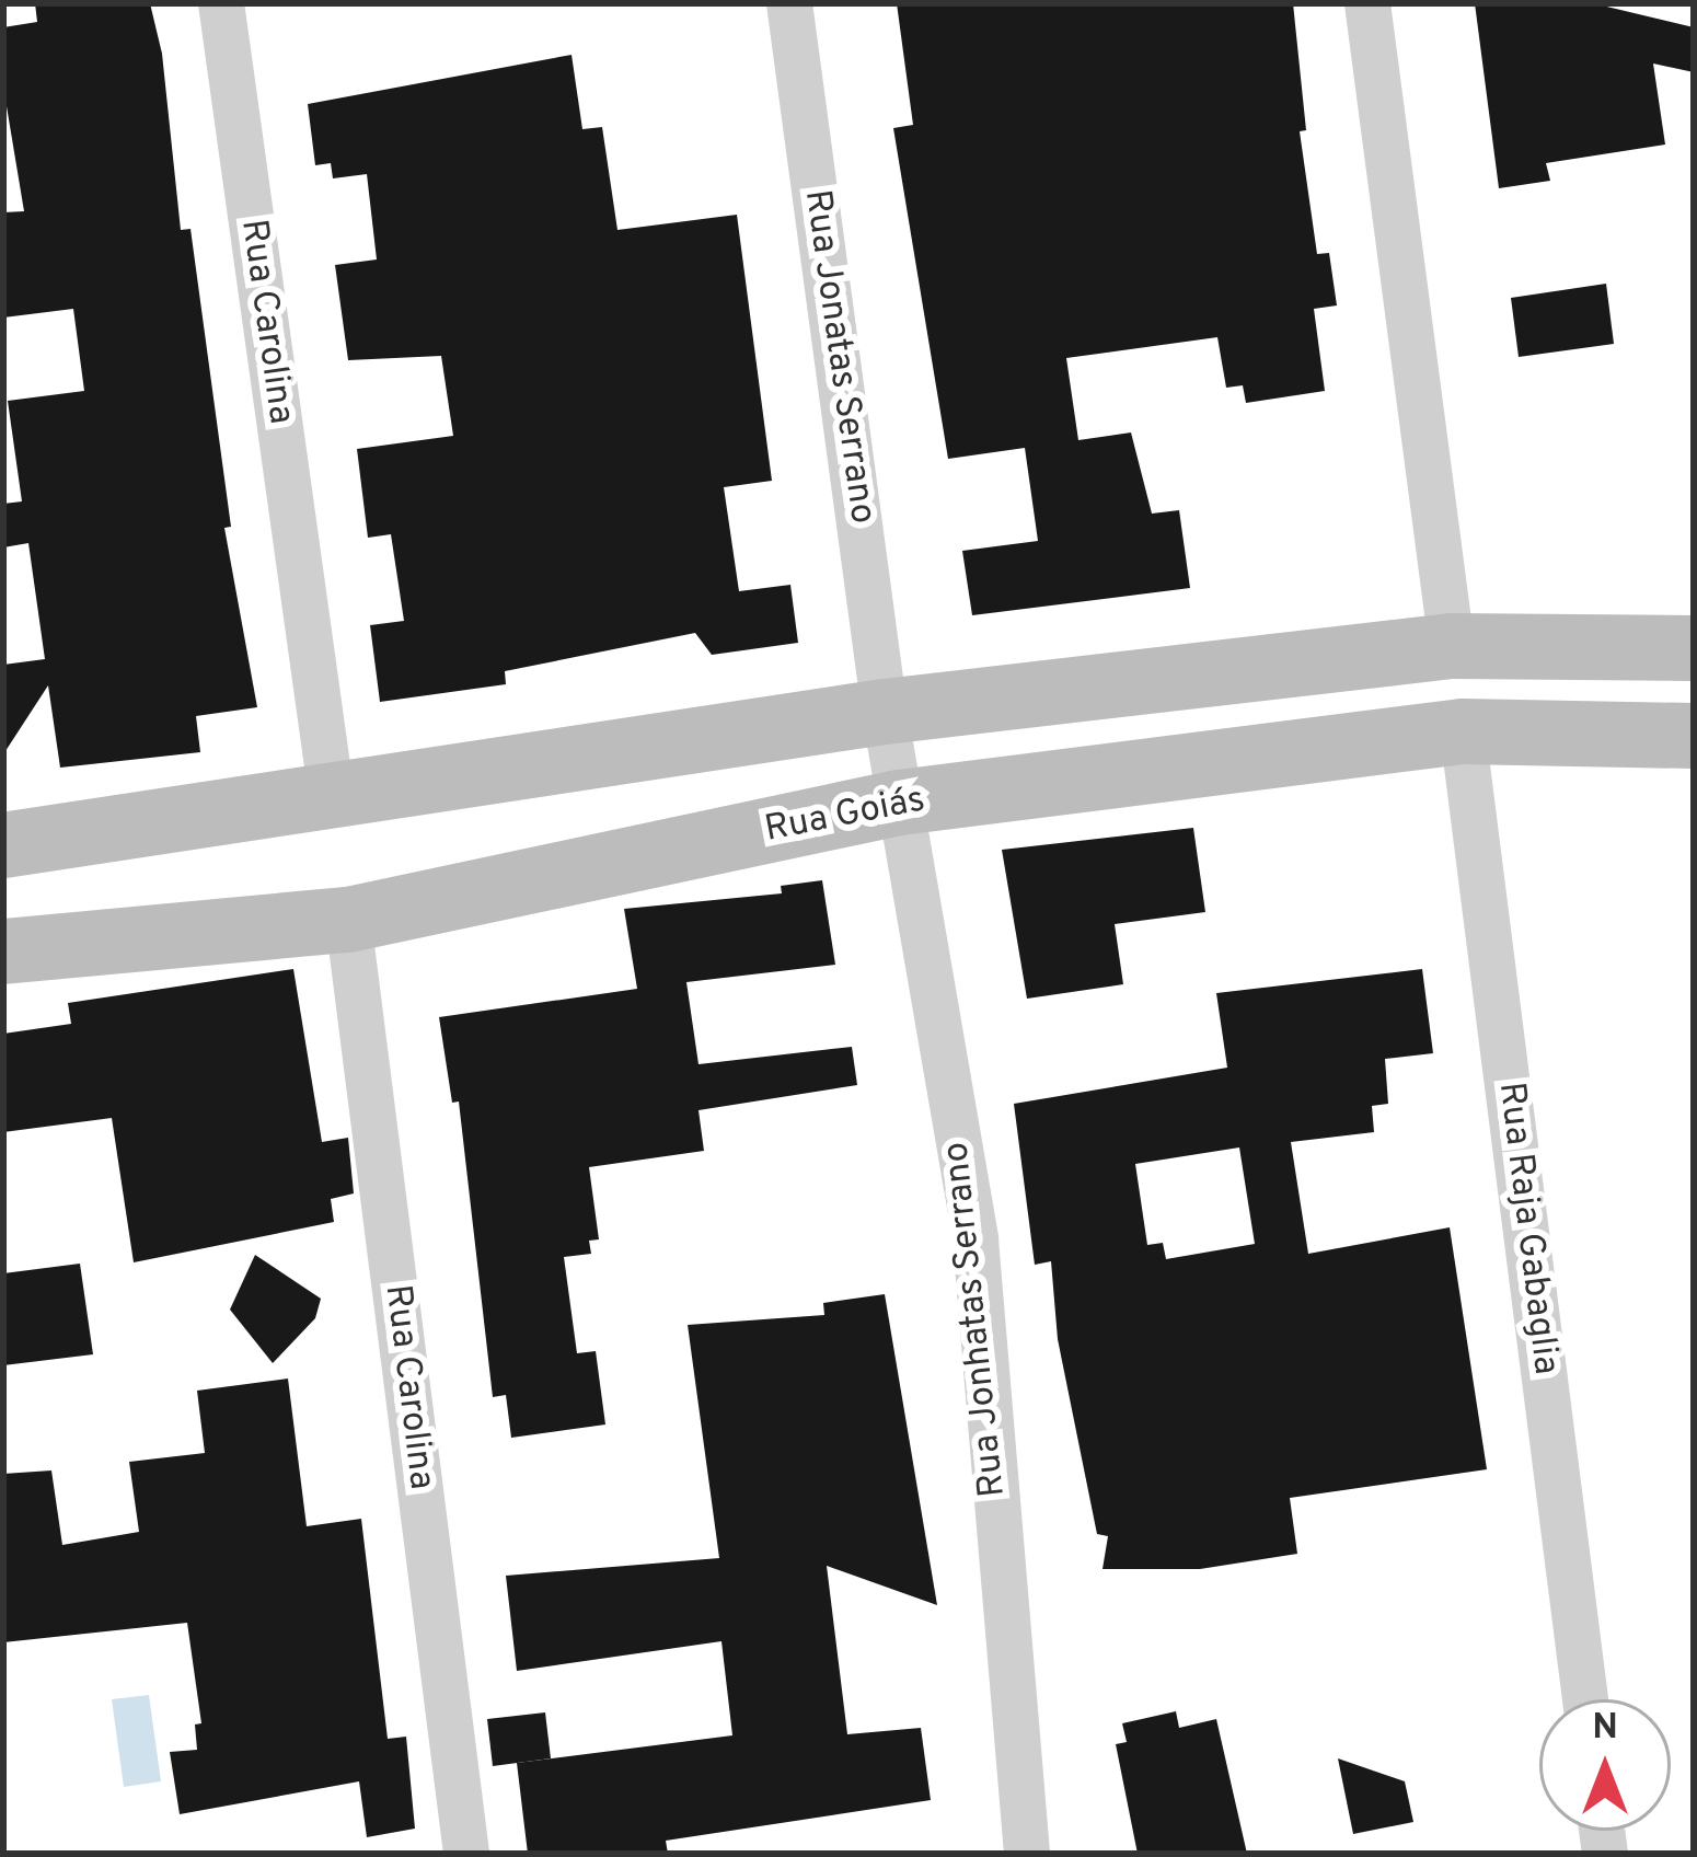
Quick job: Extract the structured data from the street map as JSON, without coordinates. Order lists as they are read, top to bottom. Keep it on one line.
{"streets":{"main road":["Rua Goiás"],"street":["Rua Carolina","Rua Jonatas Serrano","Rua Raja Gabaglia","Rua Jonhatas Serrano"]},"crossings":[["Rua Carolina","Rua Goiás"],["Rua Jonatas Serrano","Rua Jonhatas Serrano"],["Rua Goiás","Rua Raja Gabaglia"],["Rua Goiás","Rua Jonhatas Serrano"]],"north":"top"}
